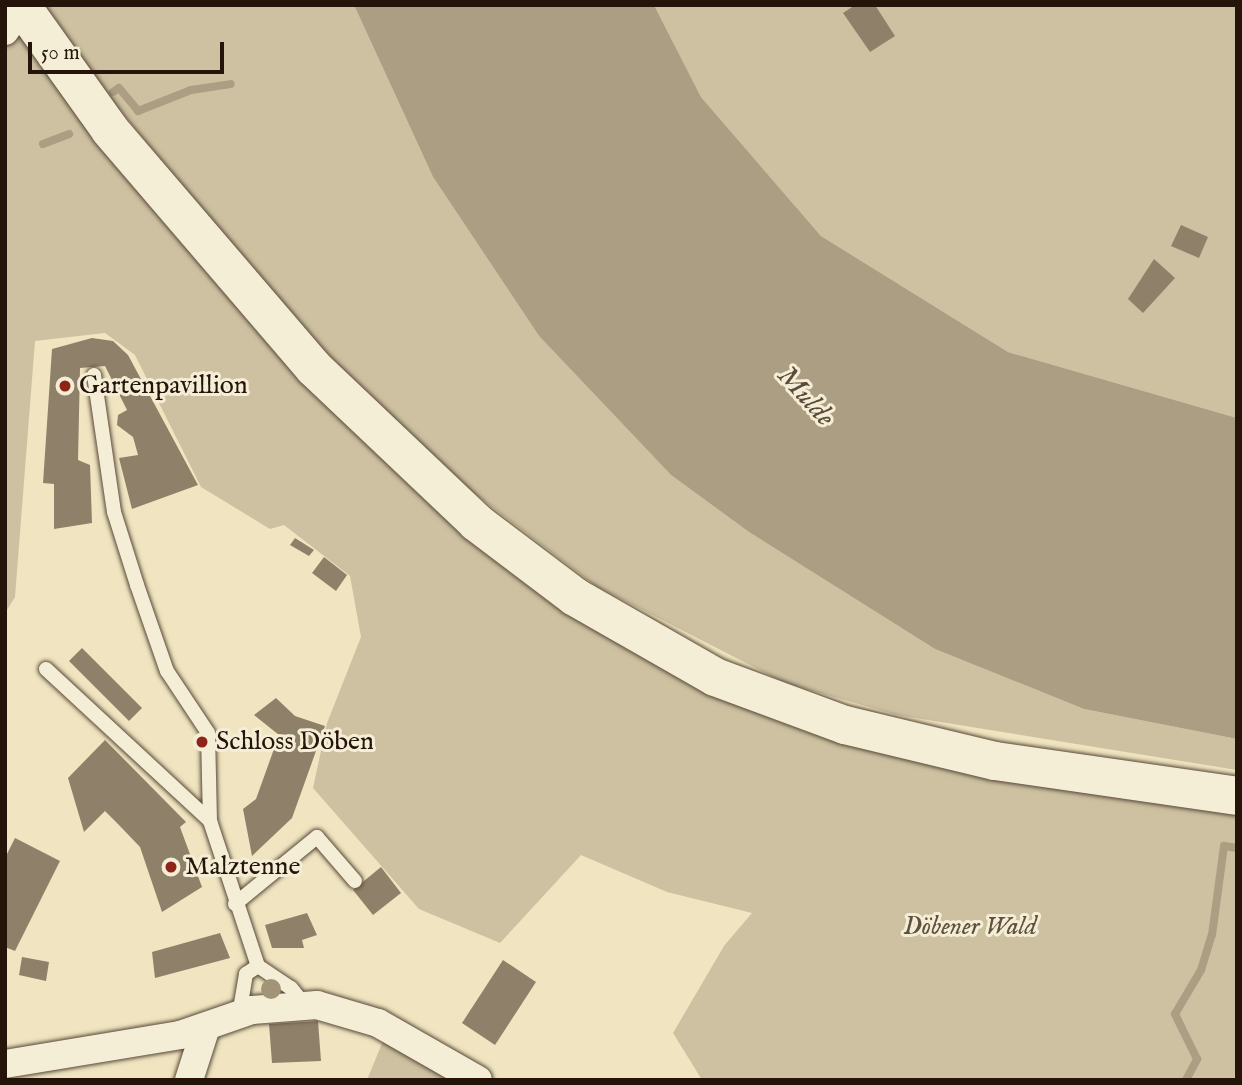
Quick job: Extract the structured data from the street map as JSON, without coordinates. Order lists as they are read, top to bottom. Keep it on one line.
{"water":["Mulde"],"parks":["Döbener Wald"],"places":["Gartenpavillion","Schloss Döben","Malztenne"],"scale_bar":"50 m"}
